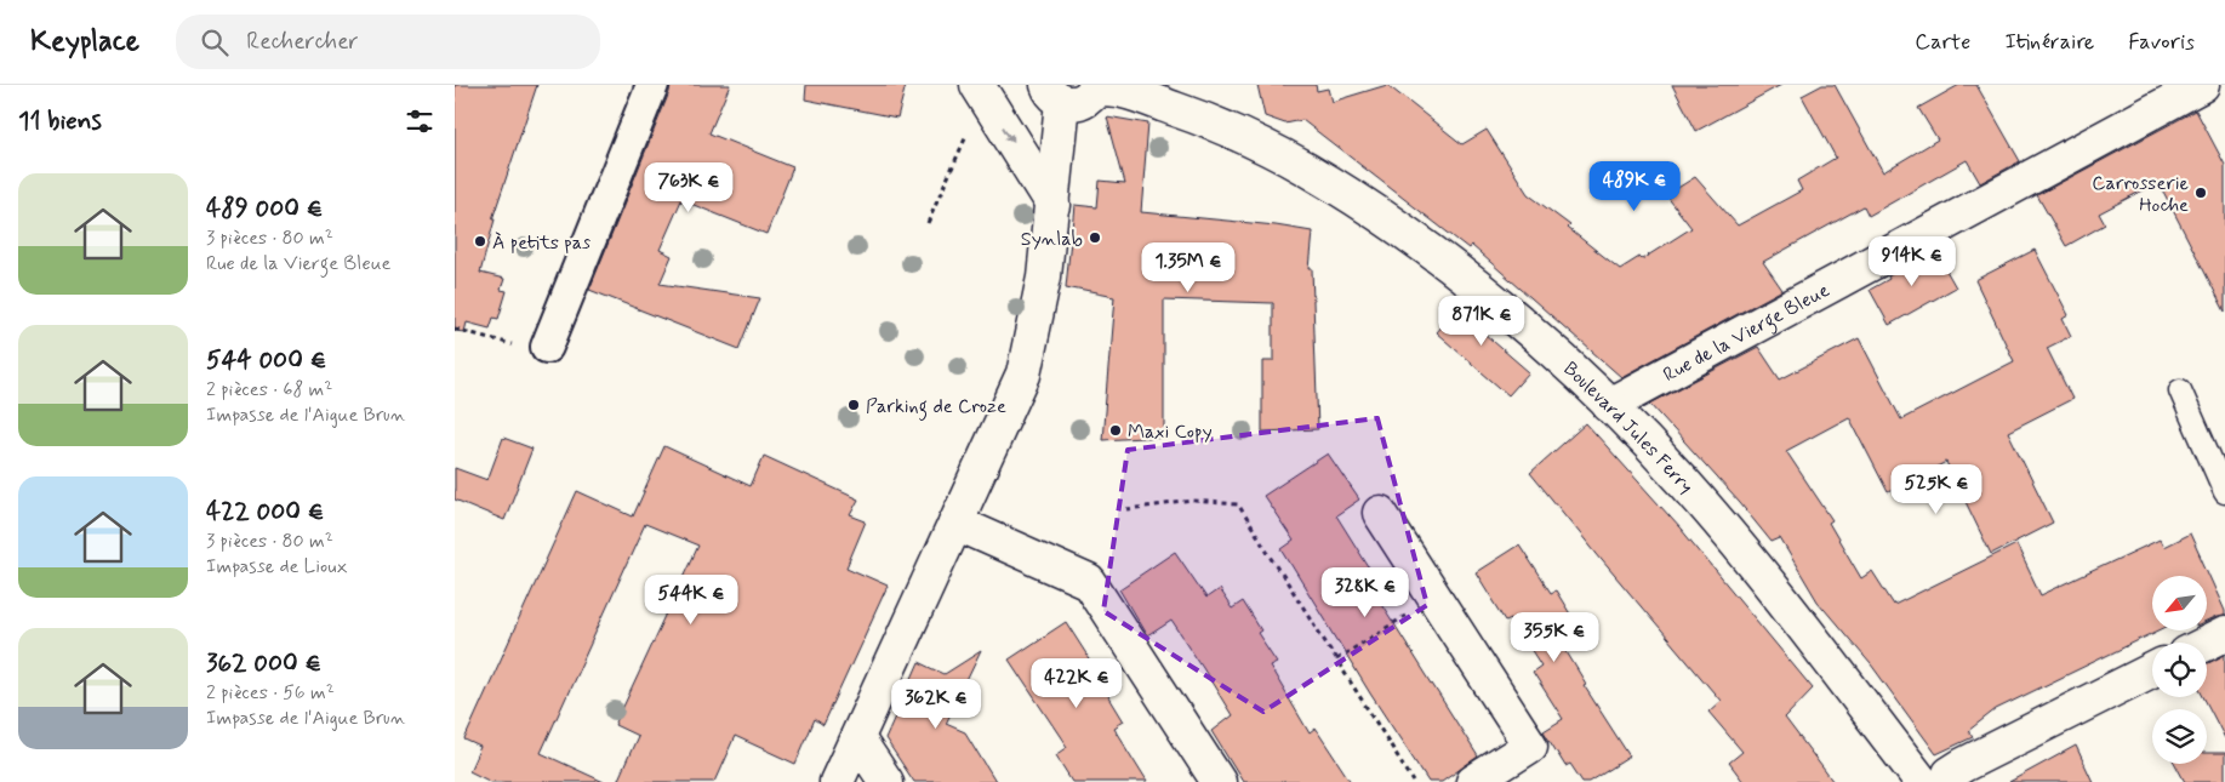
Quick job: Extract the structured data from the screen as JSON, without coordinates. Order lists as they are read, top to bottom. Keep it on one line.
{"streets":{"street":["Rue de la Vierge Bleue","Boulevard Jules Ferry"]},"crossings":[["Rue de la Vierge Bleue","Boulevard Jules Ferry"]],"places":["Carrosserie Hoche","Synlab","À petits pas","Parking de Croze","Maxi Copy"],"north":"bottom left","page":{"header":"Keyplace","search":"Rechercher","nav":["Carte","Itinéraire","Favoris"],"heading":"11 biens","list":[{"name":"489 000 €","note":"3 pièces · 80 m² · Rue de la Vierge Bleue"},{"name":"544 000 €","note":"2 pièces · 68 m² · Impasse de l'Aigue Brun"},{"name":"422 000 €","note":"3 pièces · 80 m² · Impasse de Lioux"},{"name":"362 000 €","note":"2 pièces · 56 m² · Impasse de l'Aigue Brun"}],"price":["489K €","763K €","914K €","1.35M €","871K €","525K €","328K €","544K €","355K €","422K €","362K €"]}}
